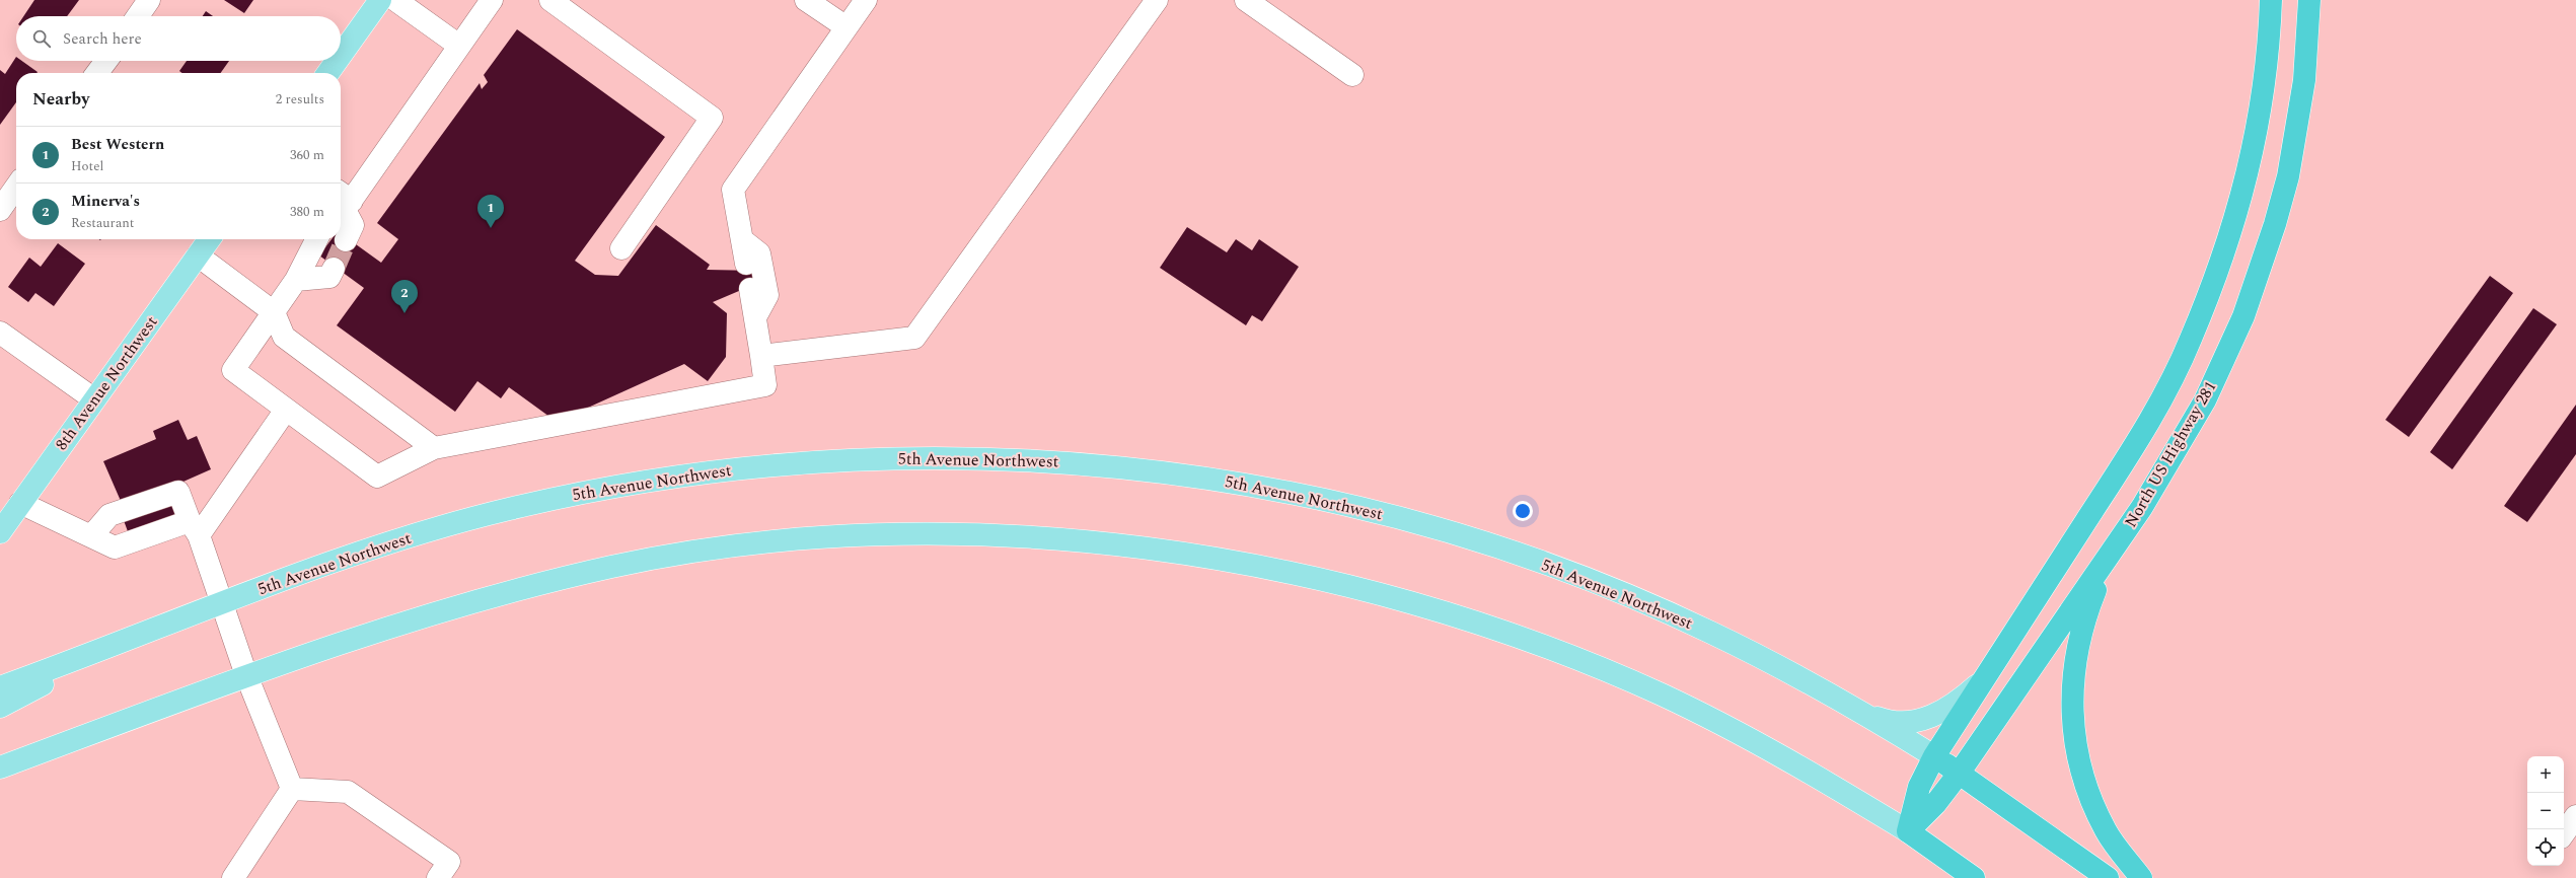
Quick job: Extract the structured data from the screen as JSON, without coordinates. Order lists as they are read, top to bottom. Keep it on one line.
{"streets":{"highway":["North US Highway 281"],"main road":["8th Avenue Northwest","5th Avenue Northwest"]},"page":{"search":"Search here","heading":["Nearby","2 results"],"list":[{"mark":"1","name":"Best Western","note":"Hotel","value":"360 m"},{"mark":"2","name":"Minerva's","note":"Restaurant","value":"380 m"}],"pins":["1","2"],"map_buttons":["+","−"]}}
